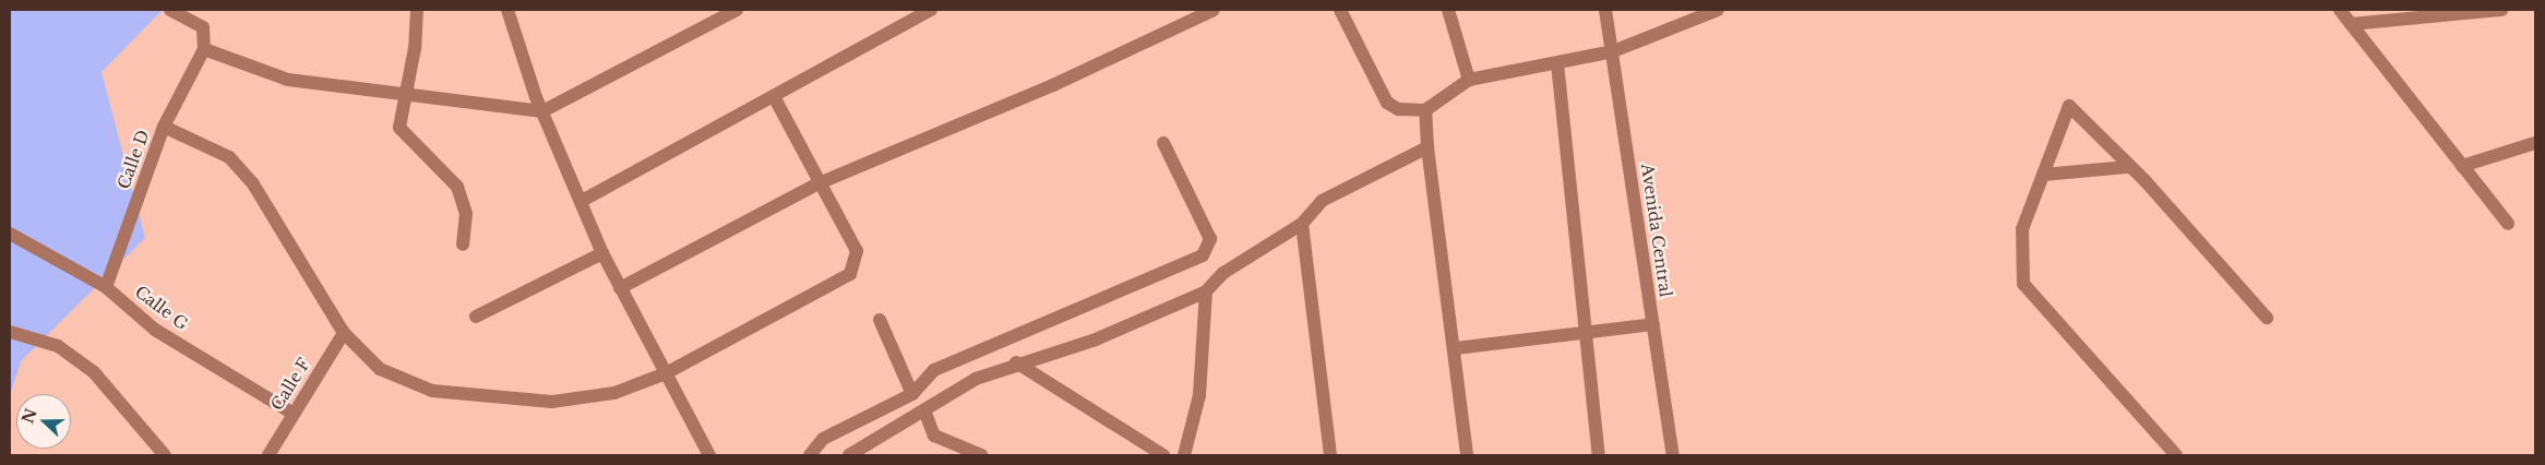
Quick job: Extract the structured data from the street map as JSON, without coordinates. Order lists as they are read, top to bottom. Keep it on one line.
{"streets":{"street":["Calle D","Avenida Central","Calle G","Calle F"]},"crossings":[["Calle D","Calle G"],["Calle G","Calle F"]],"north":"left"}
